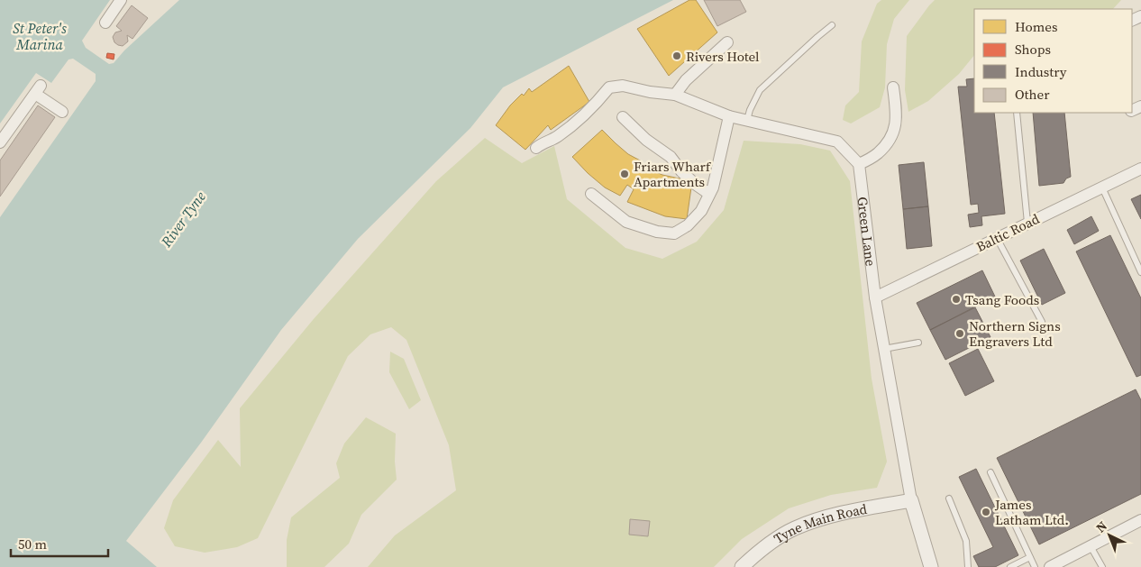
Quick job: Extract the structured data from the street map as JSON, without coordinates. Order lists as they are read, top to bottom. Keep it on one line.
{"streets":{"street":["Green Lane","Baltic Road","Tyne Main Road"]},"crossings":[["Green Lane","Baltic Road"],["Green Lane","Tyne Main Road"]],"water":["St Peter's Marina","River Tyne"],"places":["Rivers Hotel","Friars Wharf Apartments","Tsang Foods","Northern Signs Engravers Ltd","James Latham Ltd."],"legend":["Homes","Shops","Industry","Other"],"scale_bar":"50 m","north":"top left"}
